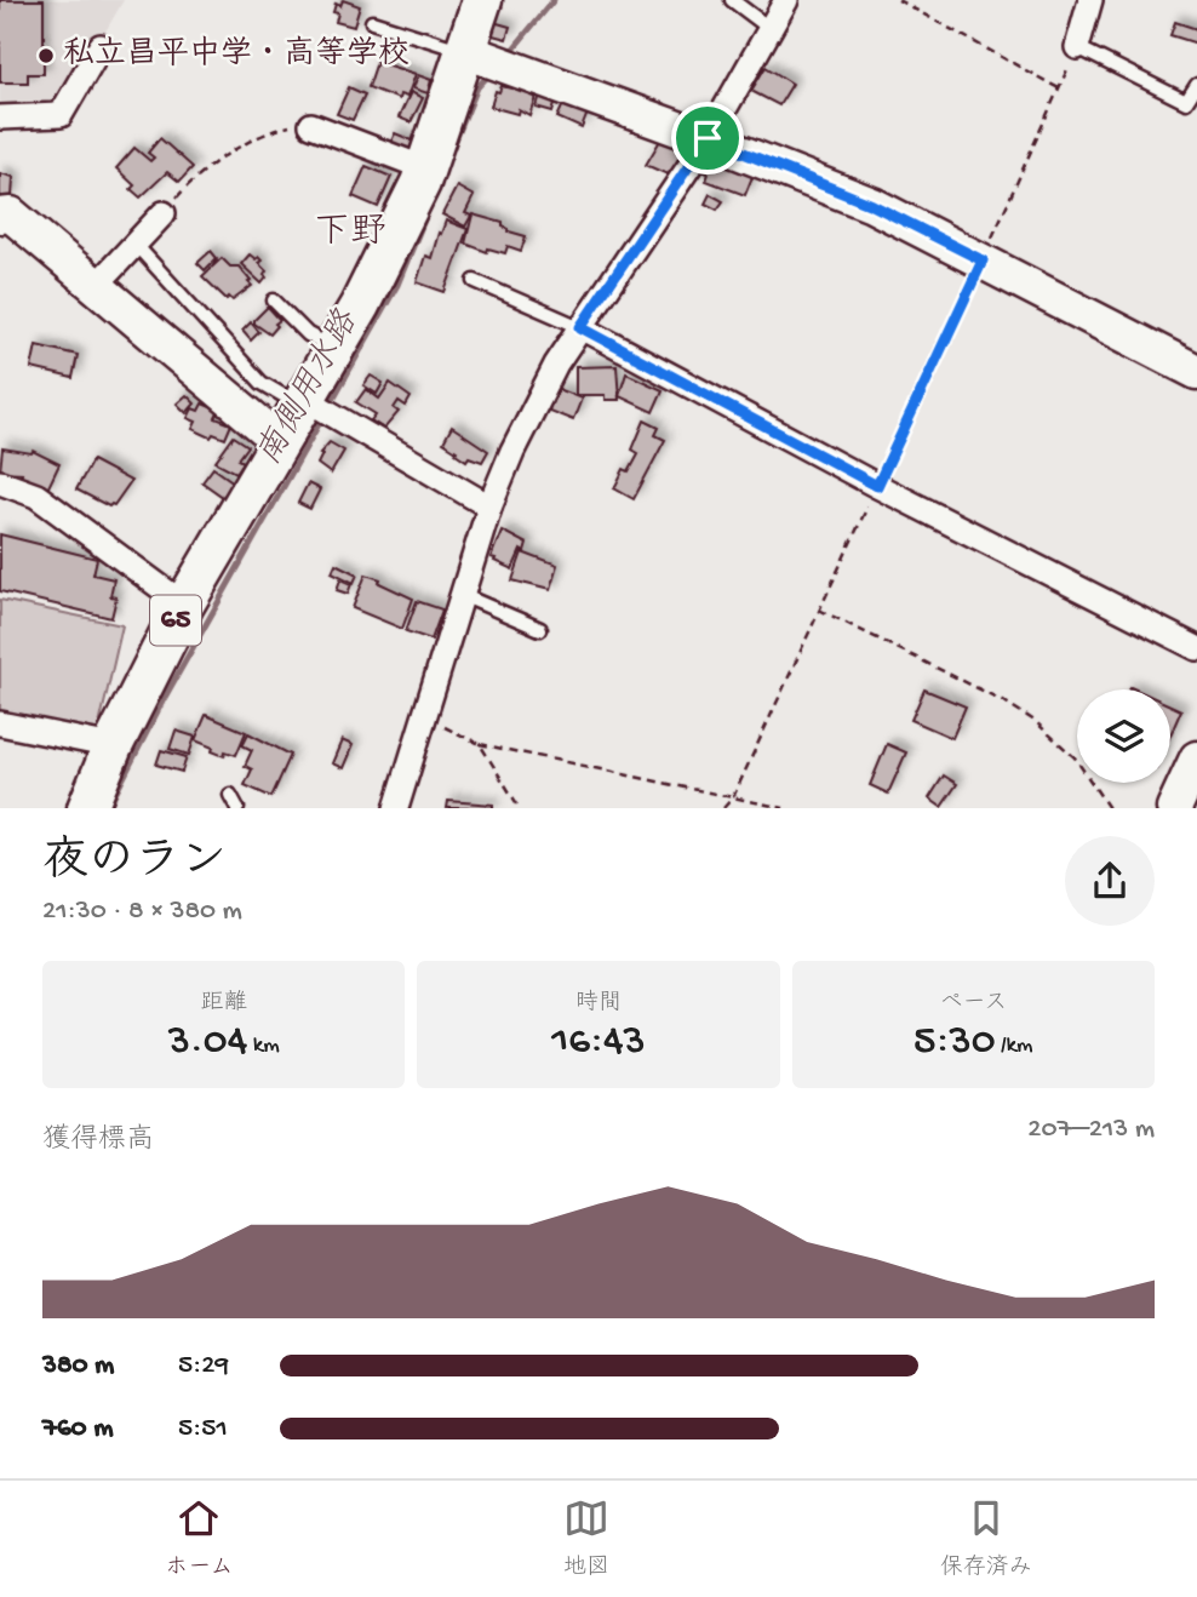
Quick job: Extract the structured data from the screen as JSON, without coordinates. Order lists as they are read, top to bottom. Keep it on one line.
{"streets":{"main road":["65"]},"districts":["下野"],"water":["南側用水路"],"places":["私立昌平中学・高等学校"],"page":{"heading":["夜のラン","21:30 · 8 × 380 m"],"stats":[["距離","3.04 km"],["時間","16:43"],["ペース","5:30 /km"]],"chart":["獲得標高","207–213 m"],"list":[{"name":"380 m","note":"5:29"},{"name":"760 m","note":"5:51"}],"tabs":["ホーム","地図","保存済み"]}}
